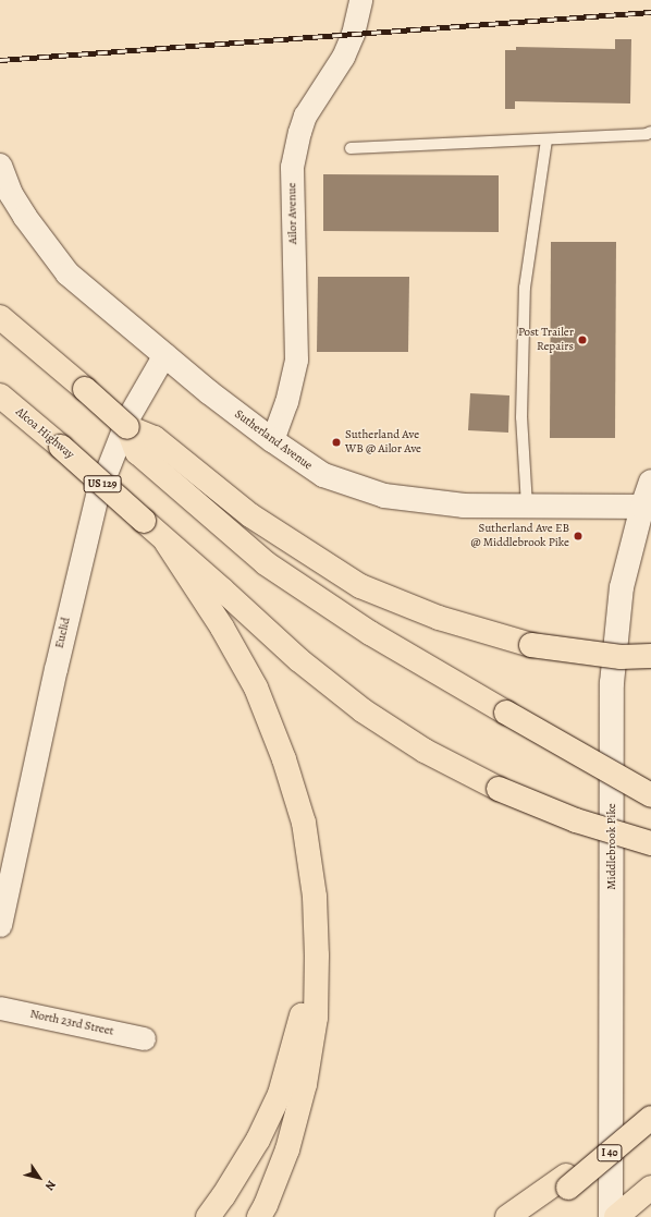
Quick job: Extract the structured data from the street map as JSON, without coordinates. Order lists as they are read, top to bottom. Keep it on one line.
{"streets":{"highway":["Alcoa Highway","US 129"],"street":["Ailor Avenue","Sutherland Avenue","Euclid","Middlebrook Pike","North 23rd Street"]},"crossings":[["Ailor Avenue","Sutherland Avenue"],["Sutherland Avenue","Euclid"],["Sutherland Avenue","Middlebrook Pike"]],"places":["Post Trailer Repairs","Sutherland Ave WB @ Ailor Ave","Sutherland Ave EB @ Middlebrook Pike"],"north":"bottom right"}
